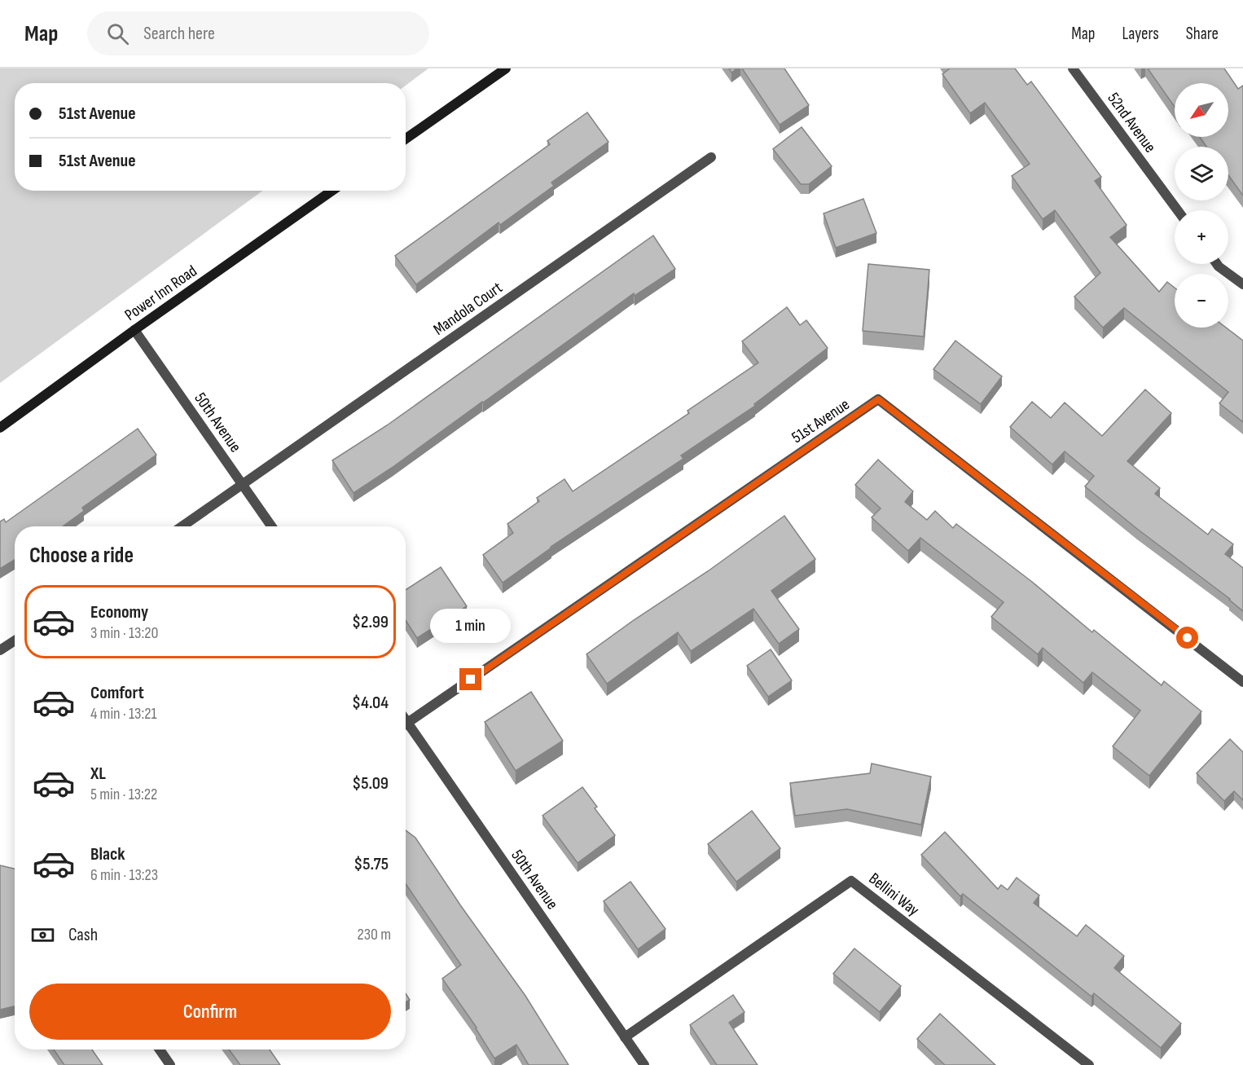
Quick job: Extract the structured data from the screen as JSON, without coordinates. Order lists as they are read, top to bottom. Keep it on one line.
{"streets":{"main road":["Power Inn Road"],"street":["52nd Avenue","Mandola Court","51st Avenue","50th Avenue","Bellini Way"]},"crossings":[["Power Inn Road","50th Avenue"],["Mandola Court","50th Avenue"],["50th Avenue","Bellini Way"]],"north":"bottom left","page":{"header":"Map","search":"Search here","nav":["Map","Layers","Share"],"map_buttons":["+","−"],"banner":["51st Avenue","51st Avenue"],"heading":"Choose a ride","list":[{"name":"Economy","note":"3 min · 13:20","value":"$2.99"},{"name":"Comfort","note":"4 min · 13:21","value":"$4.04"},{"name":"XL","note":"5 min · 13:22","value":"$5.09"},{"name":"Black","note":"6 min · 13:23","value":"$5.75"}],"bubble":"1 min","pay":["Cash","230 m"],"buttons":"Confirm"}}
